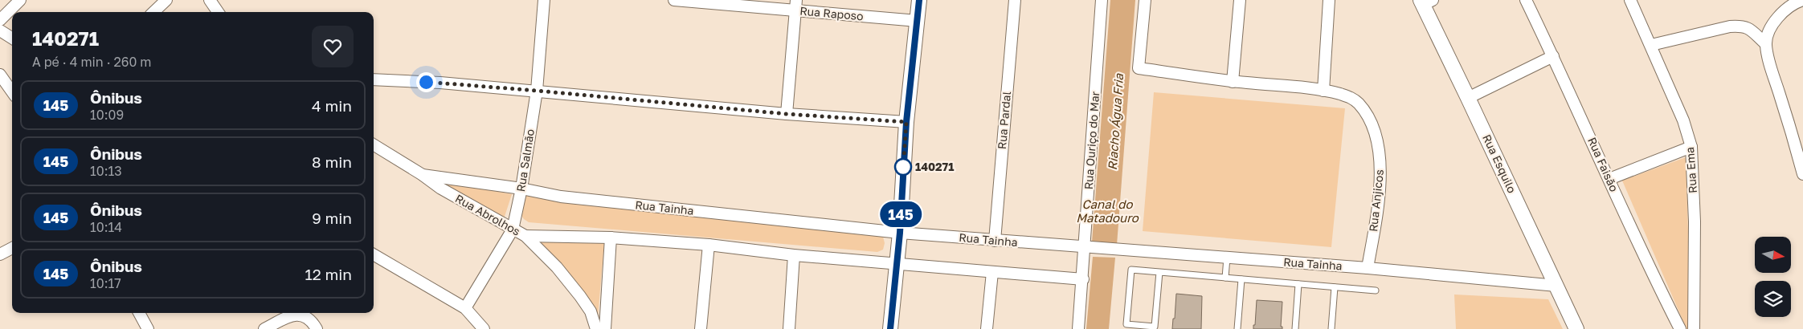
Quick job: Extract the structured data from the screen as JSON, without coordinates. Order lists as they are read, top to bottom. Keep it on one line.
{"streets":{"street":["Rua Raposo","Rua Pardal","Rua Ouriço do Mar","Rua Salmão","Rua Esquilo","Rua Faisão","Rua Ema","Rua Anjicos","Rua Tainha","Rua Abrolhos"]},"crossings":[["Rua Pardal","Rua Tainha"],["Rua Ouriço do Mar","Rua Tainha"],["Rua Salmão","Rua Tainha"],["Rua Salmão","Rua Abrolhos"],["Rua Esquilo","Rua Tainha"],["Rua Anjicos","Rua Tainha"],["Rua Tainha","Rua Abrolhos"]],"water":["Riacho Água Fria","Canal do Matadouro"],"places":["140271"],"lines":["bus line 145"],"north":"right","page":{"on_map":"145","heading":["140271","A pé · 4 min · 260 m"],"list":[{"mark":"145","name":"Ônibus","note":"10:09","value":"4 min"},{"mark":"145","name":"Ônibus","note":"10:13","value":"8 min"},{"mark":"145","name":"Ônibus","note":"10:14","value":"9 min"},{"mark":"145","name":"Ônibus","note":"10:17","value":"12 min"}]}}
